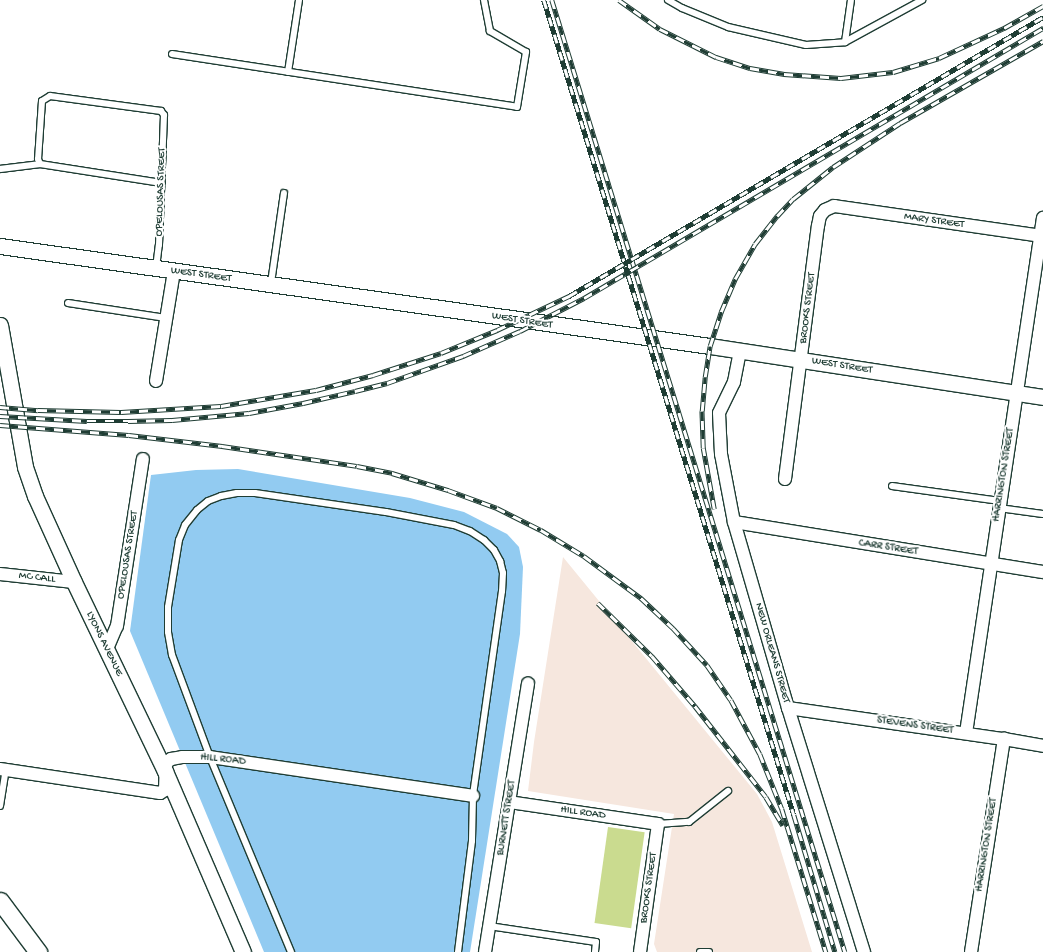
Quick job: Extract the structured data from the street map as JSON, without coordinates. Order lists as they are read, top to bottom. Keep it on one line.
{"streets":{"street":["OPELOUSAS STREET","MARY STREET","WEST STREET","BROOKS STREET","HARRINGTON STREET","CARR STREET","MC CALL","LYONS AVENUE","NEW ORLEANS STREET","STEVENS STREET","HILL ROAD","BURNETT STREET"]},"crossings":[["OPELOUSAS STREET","WEST STREET"],["OPELOUSAS STREET","LYONS AVENUE"],["MARY STREET","BROOKS STREET"],["MARY STREET","HARRINGTON STREET"],["WEST STREET","BROOKS STREET"],["WEST STREET","HARRINGTON STREET"],["WEST STREET","NEW ORLEANS STREET"],["BROOKS STREET","HILL ROAD"],["HARRINGTON STREET","CARR STREET"],["HARRINGTON STREET","STEVENS STREET"],["CARR STREET","NEW ORLEANS STREET"],["MC CALL","LYONS AVENUE"],["LYONS AVENUE","HILL ROAD"],["NEW ORLEANS STREET","STEVENS STREET"],["HILL ROAD","BURNETT STREET"]]}
